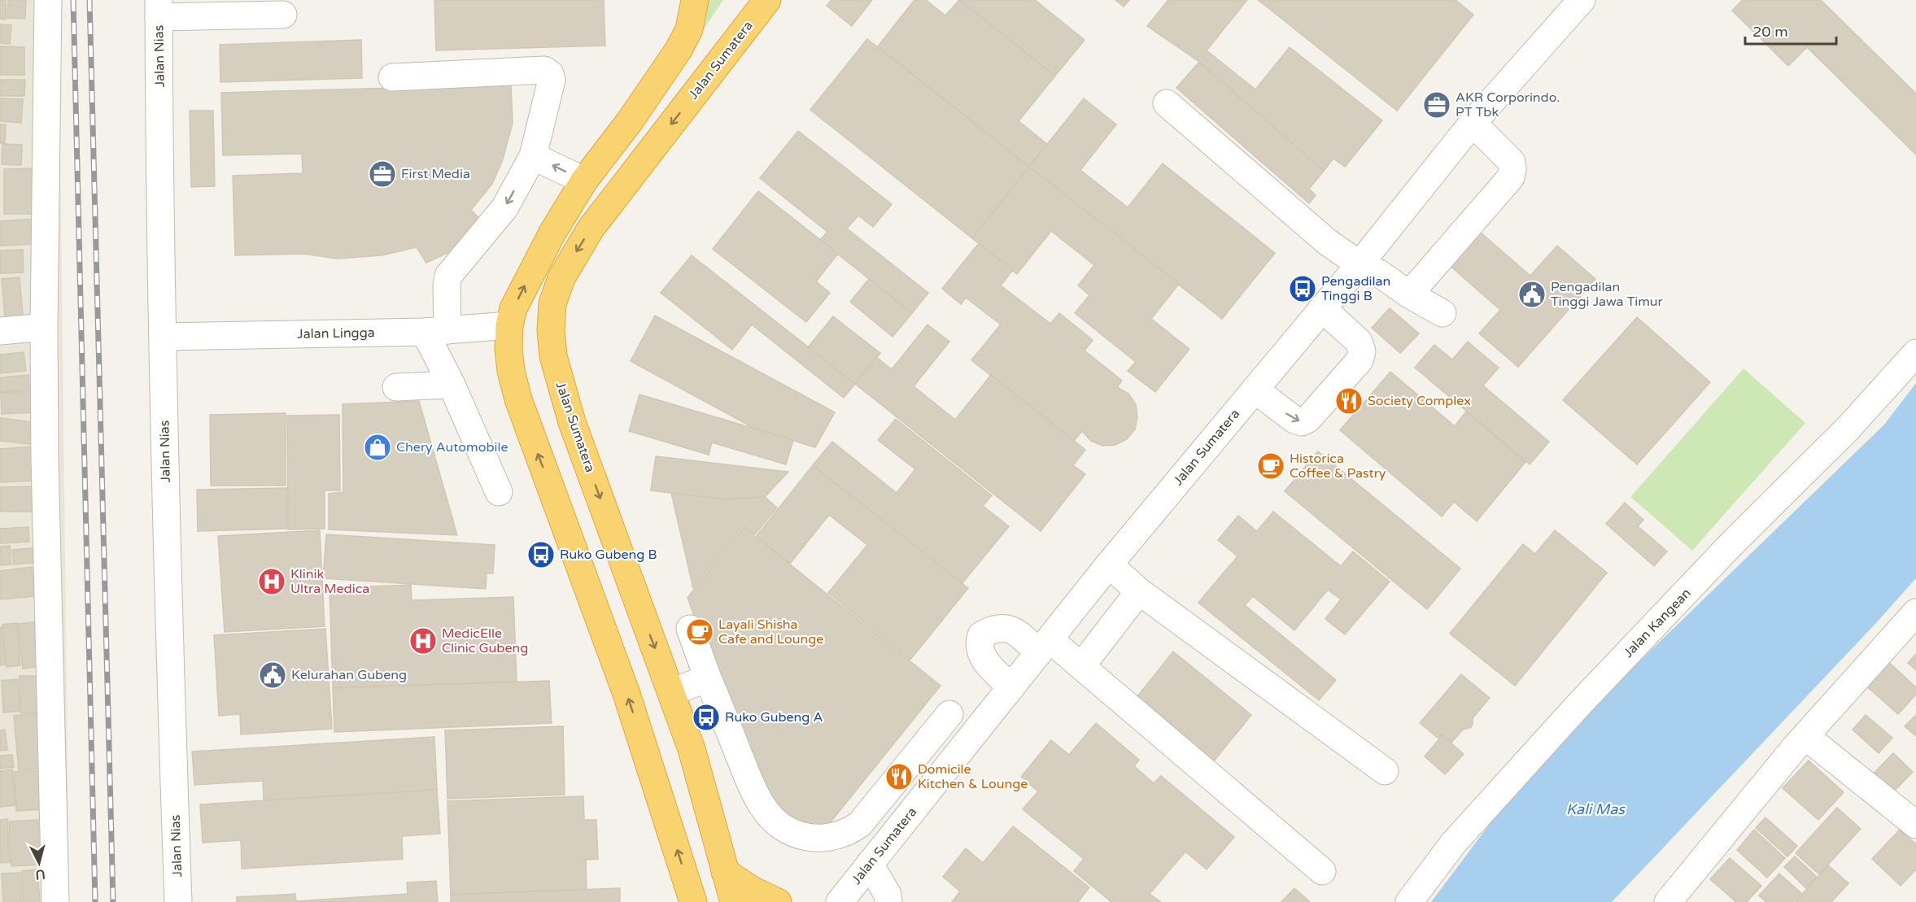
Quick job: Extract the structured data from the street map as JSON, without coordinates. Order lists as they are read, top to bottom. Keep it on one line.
{"streets":{"highway":["Jalan Sumatera"],"street":["Jalan Nias","Jalan Lingga","Jalan Kangean"]},"crossings":[["Jalan Nias","Jalan Lingga"]],"water":["Kali Mas"],"places":{"office":["AKR Corporindo. PT Tbk","First Media"],"bus stop":["Pengadilan Tinggi B","Ruko Gubeng B","Ruko Gubeng A"],"public building":["Pengadilan Tinggi Jawa Timur","Kelurahan Gubeng"],"restaurant":["Society Complex","Domicile Kitchen & Lounge"],"shop":["Chery Automobile"],"cafe":["Historica Coffee & Pastry","Layali Shisha Cafe and Lounge"],"hospital":["Klinik Ultra Medica","MedicElle Clinic Gubeng"]},"scale_bar":"20 m","north":"bottom"}
